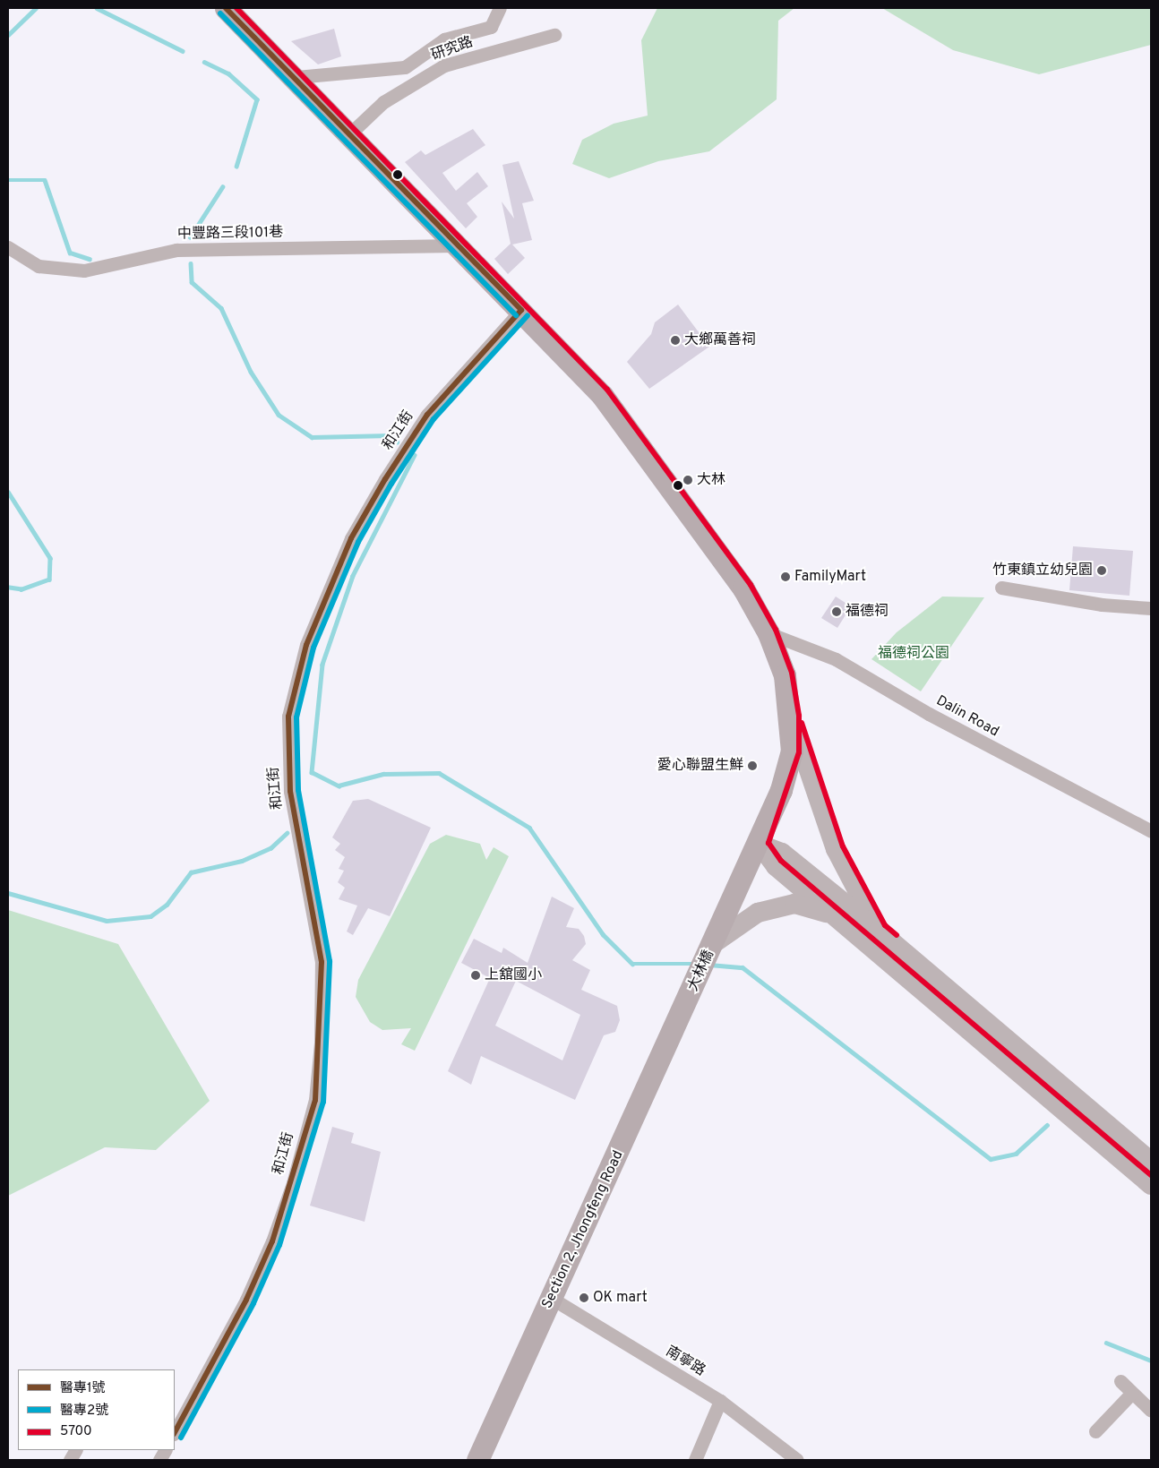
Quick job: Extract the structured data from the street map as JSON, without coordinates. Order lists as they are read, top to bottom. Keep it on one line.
{"streets":{"main road":["大林橋","Section 2, Jhongfeng Road"],"street":["研究路","中豐路三段101巷","和江街","Dalin Road","南寧路"]},"crossings":[["大林橋","Section 2, Jhongfeng Road"],["Section 2, Jhongfeng Road","南寧路"]],"parks":["福德祠公園"],"places":["大鄉萬善祠","大林","竹東鎮立幼兒園","FamilyMart","福德祠","愛心聯盟生鮮","上舘國小","OK mart"],"lines":["transit line 醫專1號","transit line 5700","transit line 醫專2號"],"legend":["醫專1號","醫專2號","5700"]}
